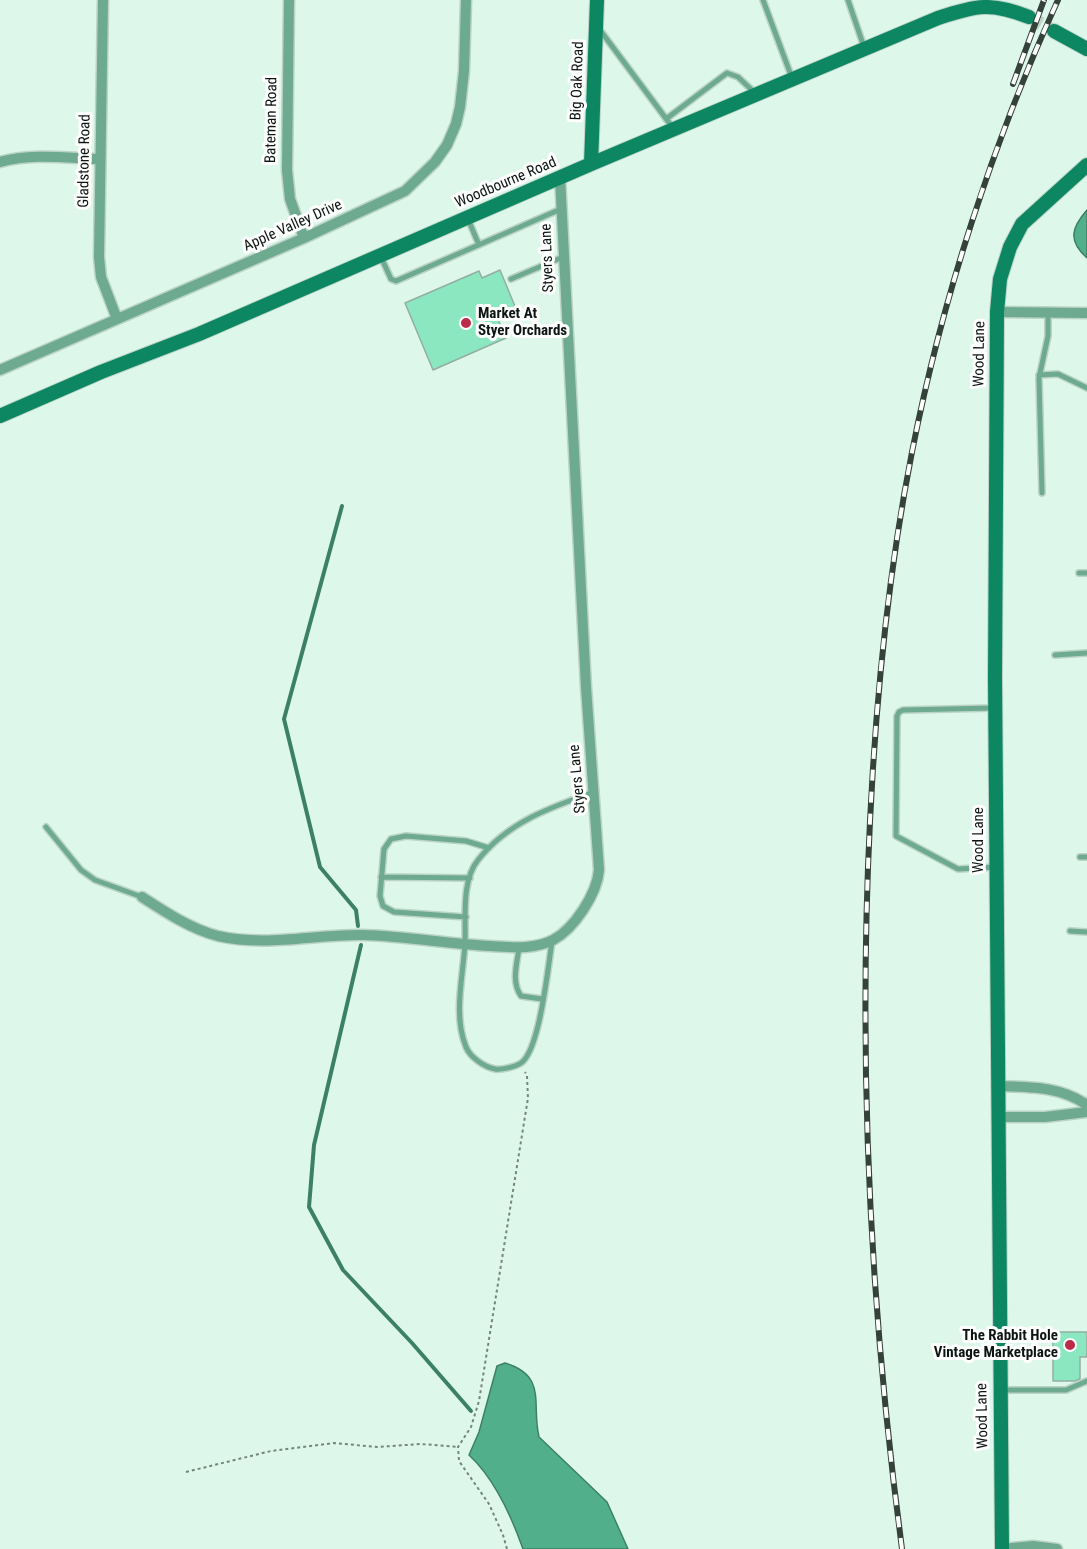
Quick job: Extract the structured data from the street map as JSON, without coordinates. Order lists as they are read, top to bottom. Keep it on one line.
{"streets":{"street":["Big Oak Road","Bateman Road","Gladstone Road","Woodbourne Road","Apple Valley Drive","Styers Lane","Wood Lane"]},"crossings":[["Big Oak Road","Woodbourne Road"],["Bateman Road","Apple Valley Drive"],["Gladstone Road","Apple Valley Drive"],["Woodbourne Road","Styers Lane"]],"places":["Market At Styer Orchards","The Rabbit Hole Vintage Marketplace"]}
